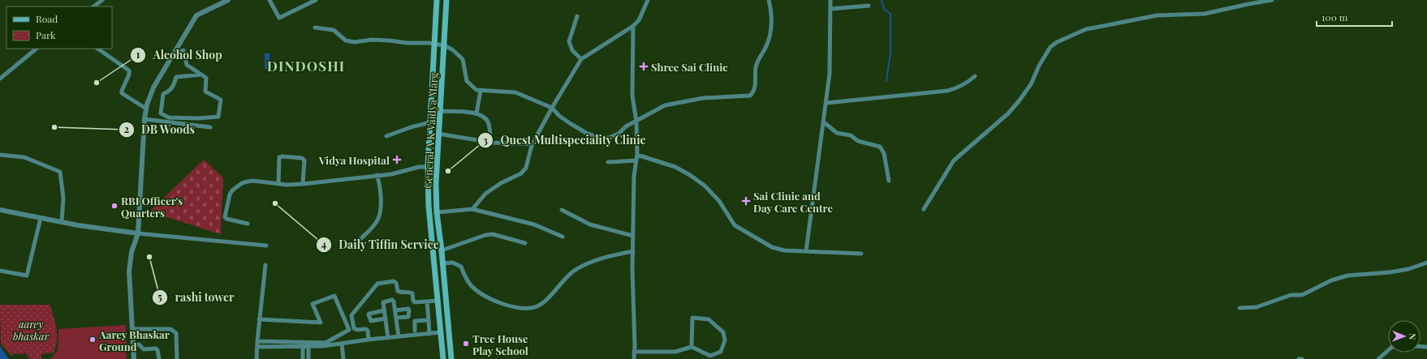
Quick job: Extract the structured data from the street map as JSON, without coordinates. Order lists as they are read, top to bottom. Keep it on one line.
{"streets":{"main road":["General A K Vaidya Marg"]},"districts":["DINDOSHI"],"parks":["aarey bhaskar"],"places":{"health":["Shree Sai Clinic","Vidya Hospital","Sai Clinic and Day Care Centre"],"other":["Alcohol Shop","DB Woods","Quest Multispeciality Clinic","Daily Tiffin Service","RBI Officer's Quarters","rashi tower","Aarey Bhaskar Ground","Tree House Play School"]},"legend":["Road","Park"],"scale_bar":"100 m","north":"right"}
